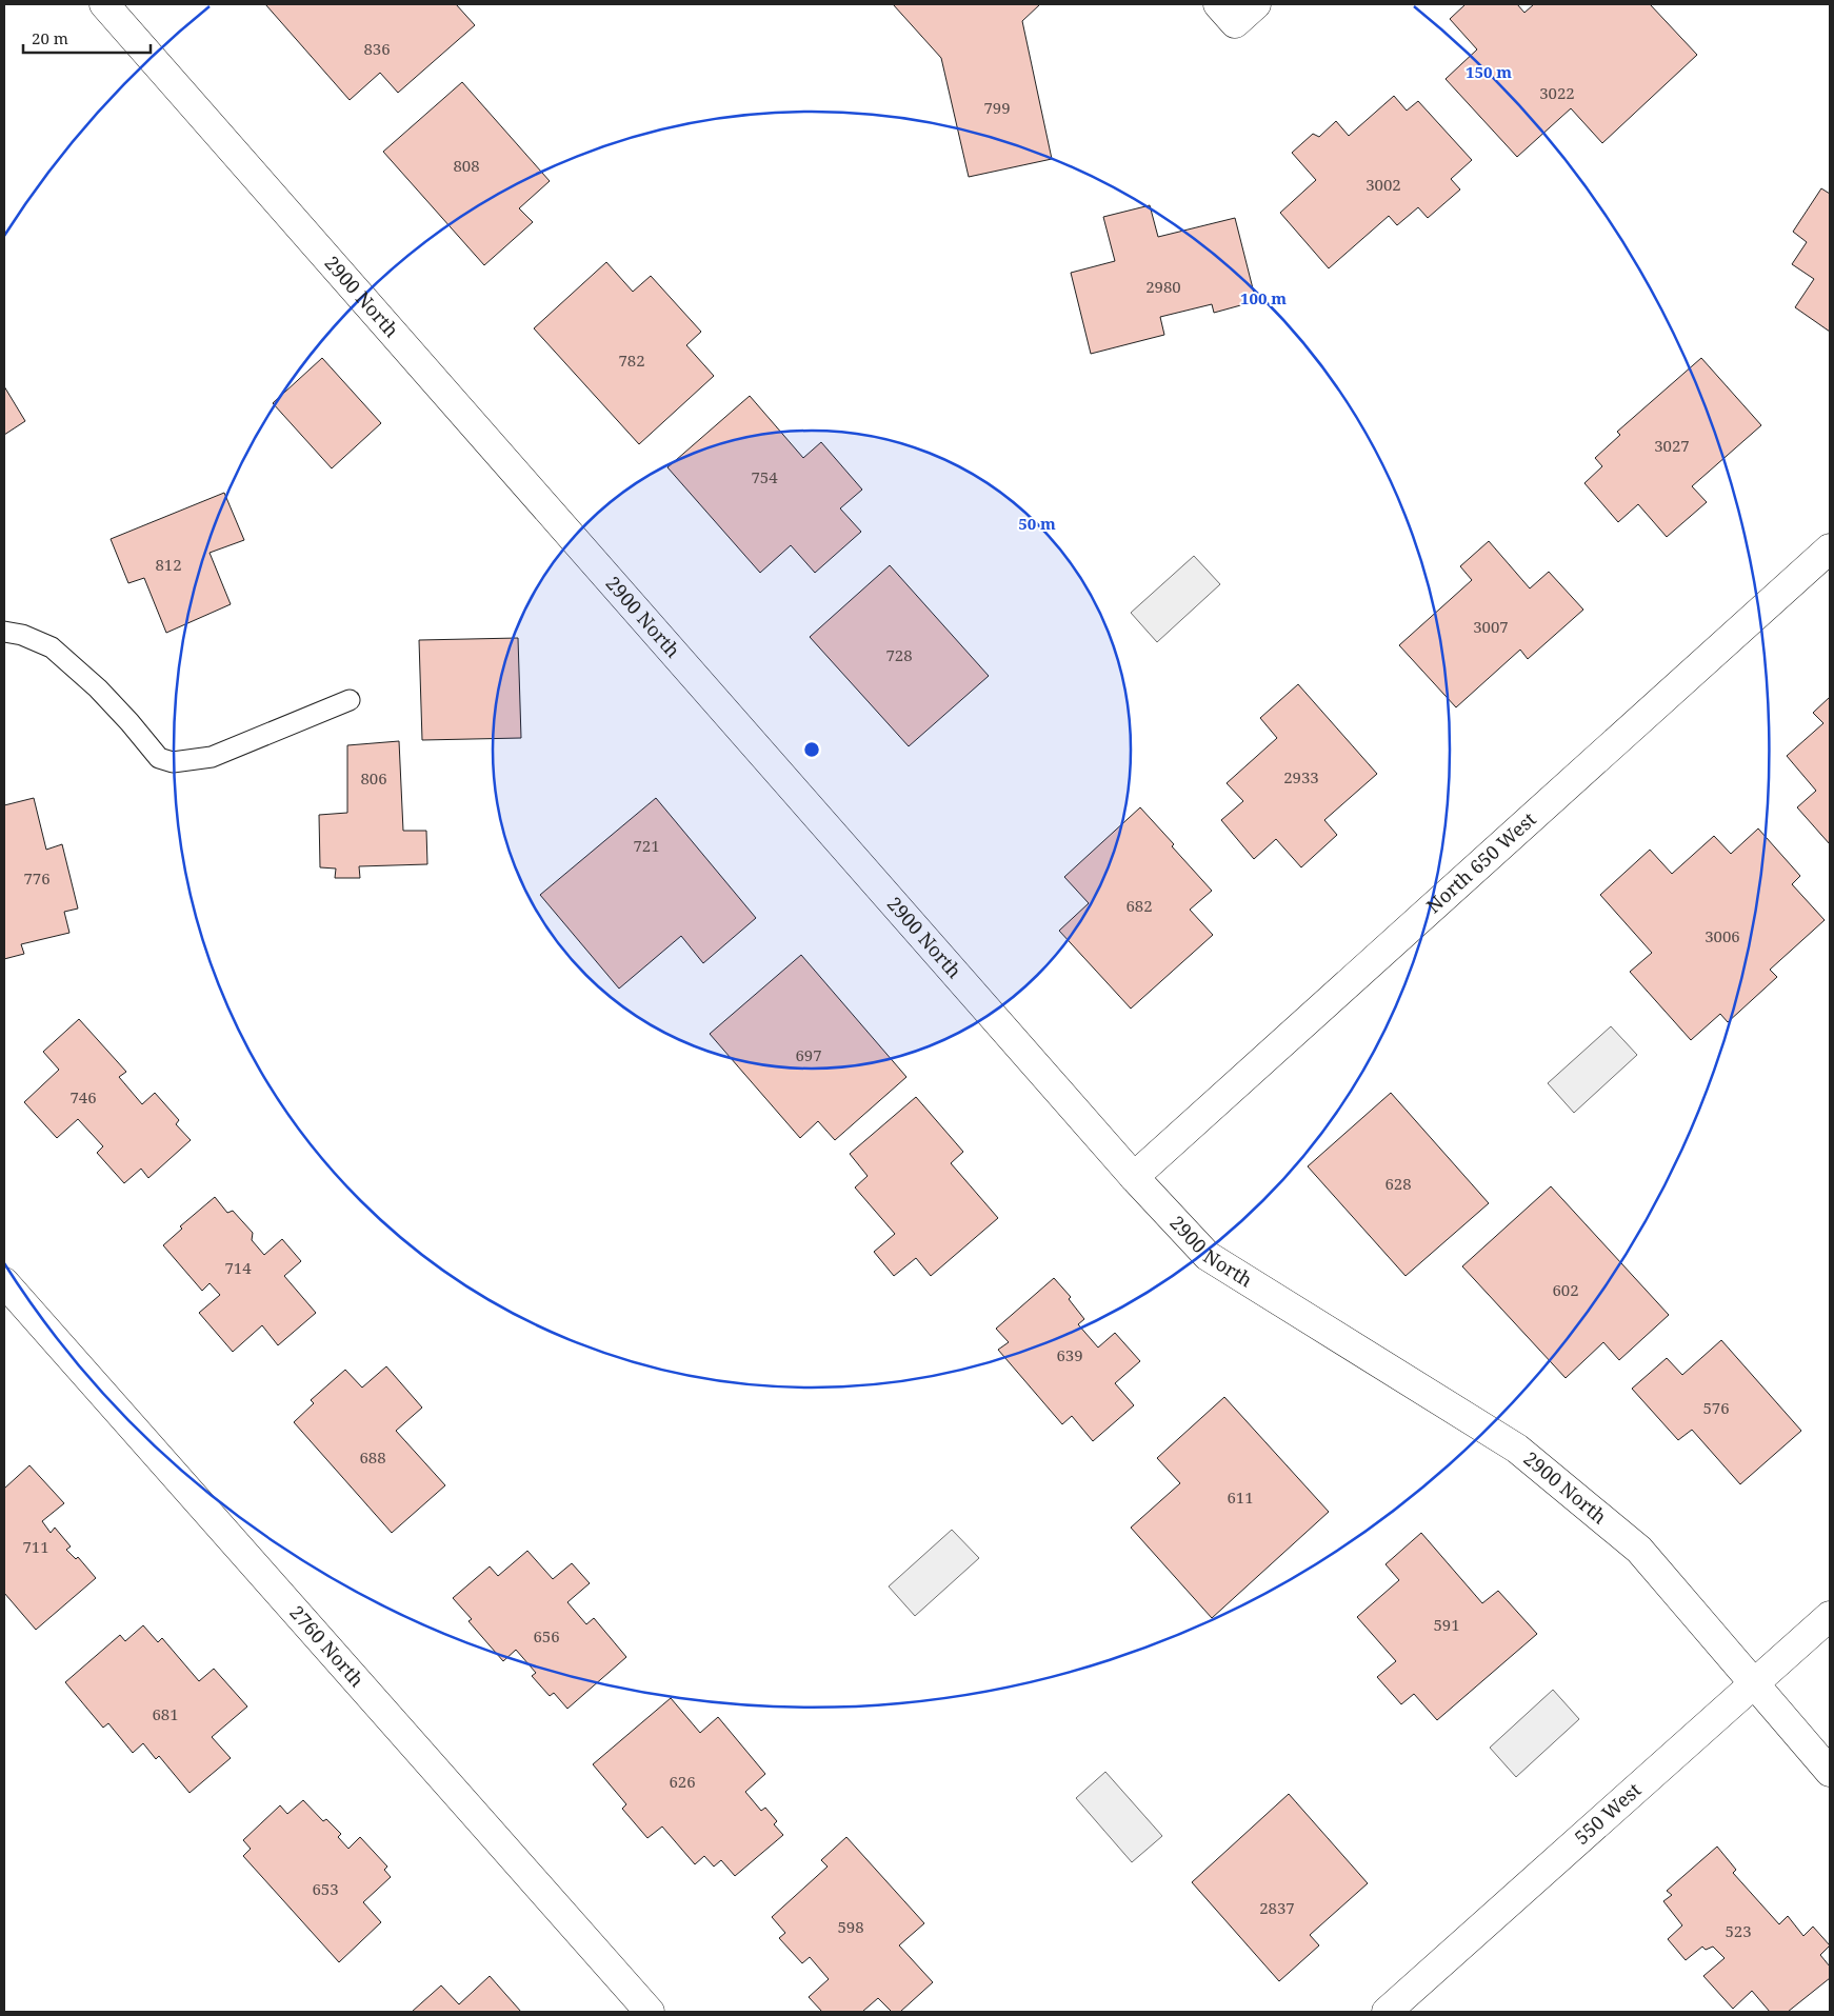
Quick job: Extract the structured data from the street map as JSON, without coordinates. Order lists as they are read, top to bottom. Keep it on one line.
{"streets":{"street":["2900 North","North 650 West","2760 North","550 West"]},"crossings":[["2900 North","North 650 West"],["2900 North","550 West"]],"house_numbers":["836","3022","799","808","3002","2980","782","3027","754","812","3007","728","2933","806","721","776","682","3006","697","746","628","714","602","639","576","688","611","711","591","656","681","626","653","2837","598","523"],"scale_bar":"20 m","rings":["150 m","100 m","50 m"]}
